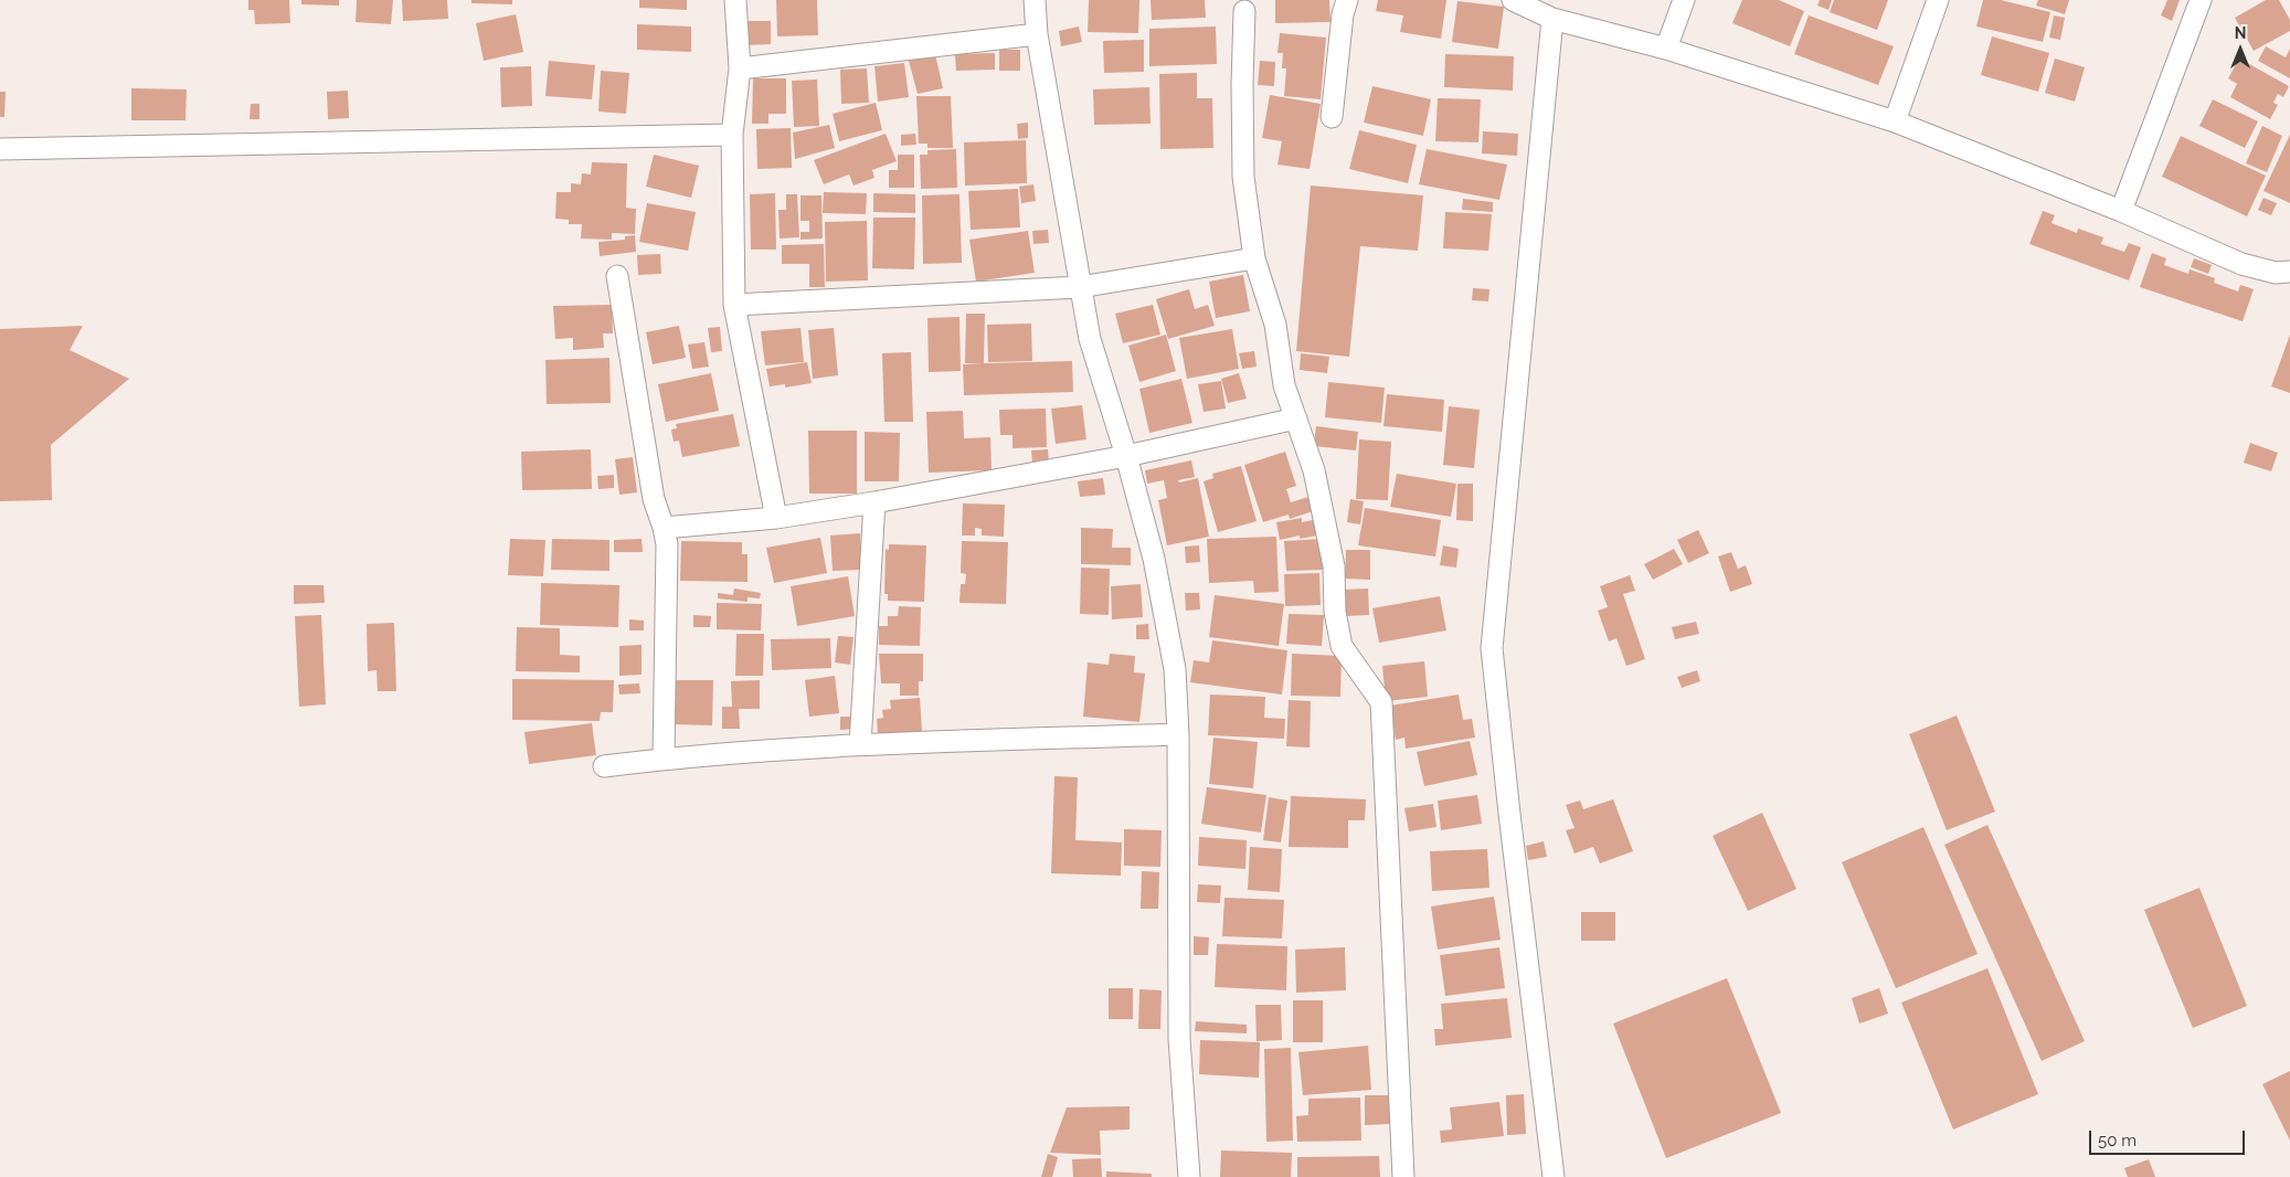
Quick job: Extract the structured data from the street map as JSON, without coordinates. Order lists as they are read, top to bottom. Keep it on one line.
{"scale_bar":"50 m","north":"top"}
